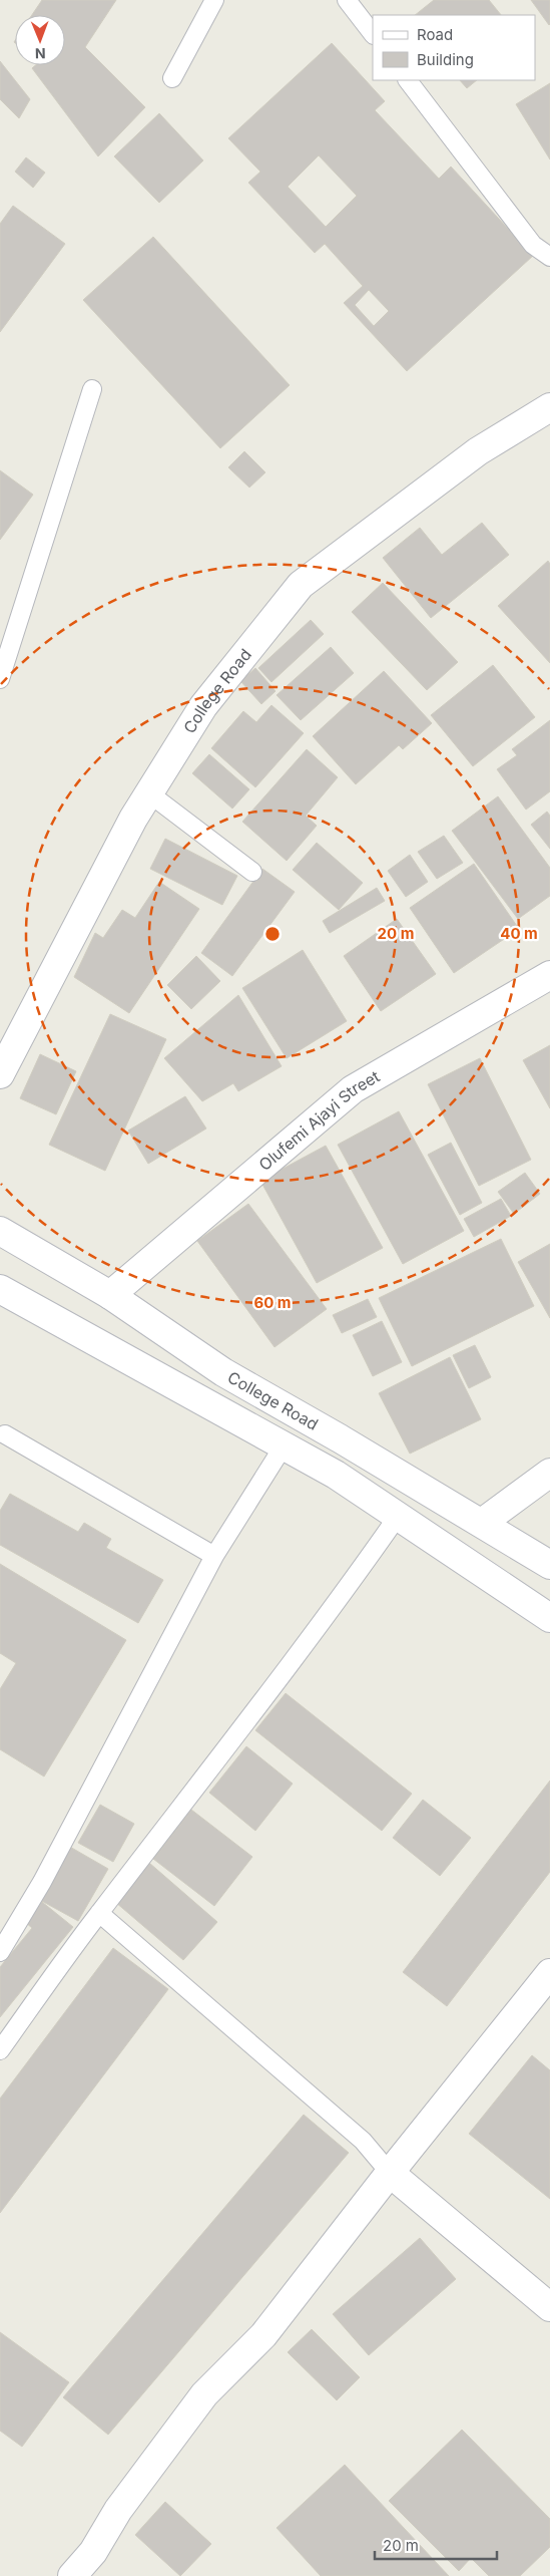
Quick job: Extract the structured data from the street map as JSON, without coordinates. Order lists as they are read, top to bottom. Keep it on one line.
{"streets":{"street":["College Road","Olufemi Ajayi Street"]},"crossings":[["College Road","Olufemi Ajayi Street"]],"legend":["Road","Building"],"scale_bar":"20 m","north":"bottom","rings":["20 m","40 m","60 m"]}
